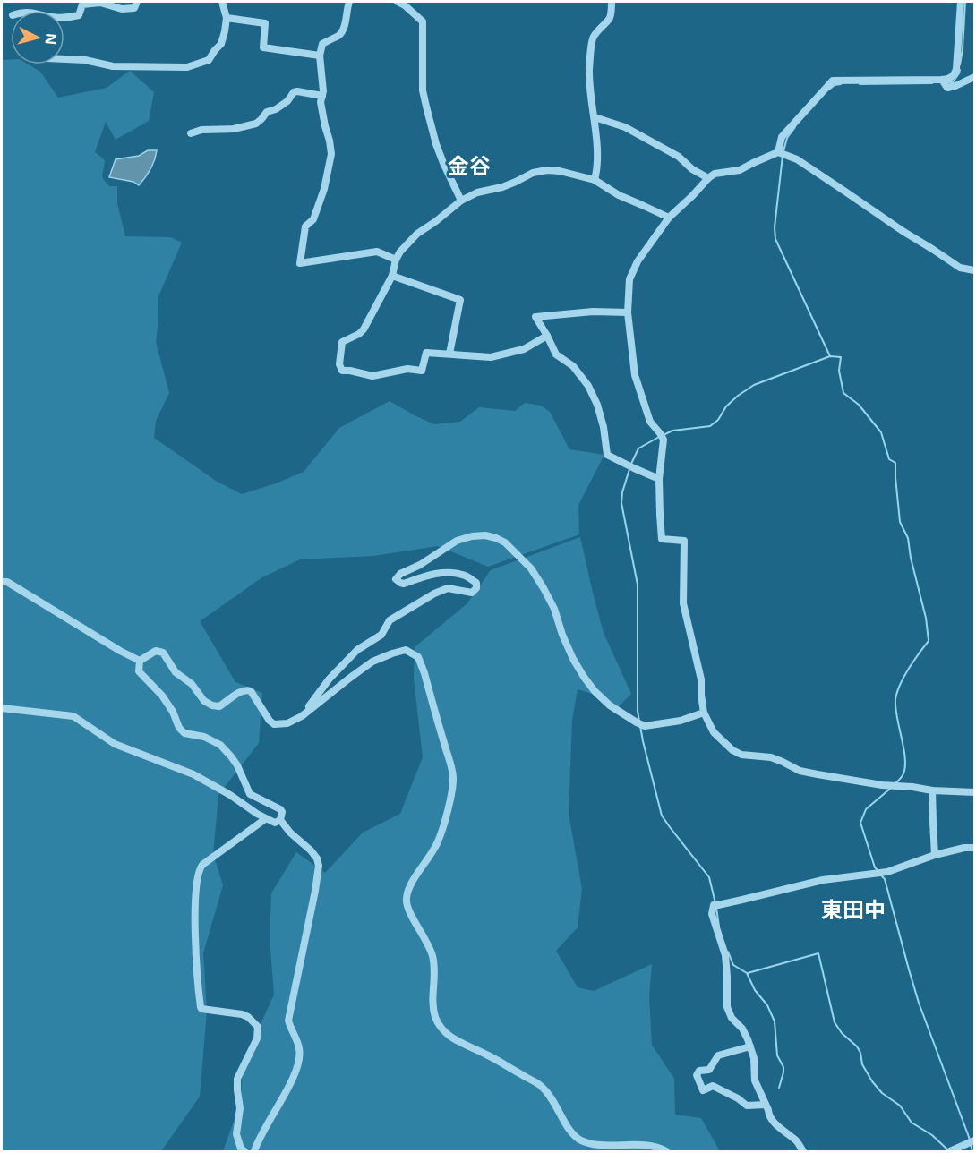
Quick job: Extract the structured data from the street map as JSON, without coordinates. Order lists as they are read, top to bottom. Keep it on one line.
{"districts":["金谷","東田中"],"north":"right"}
